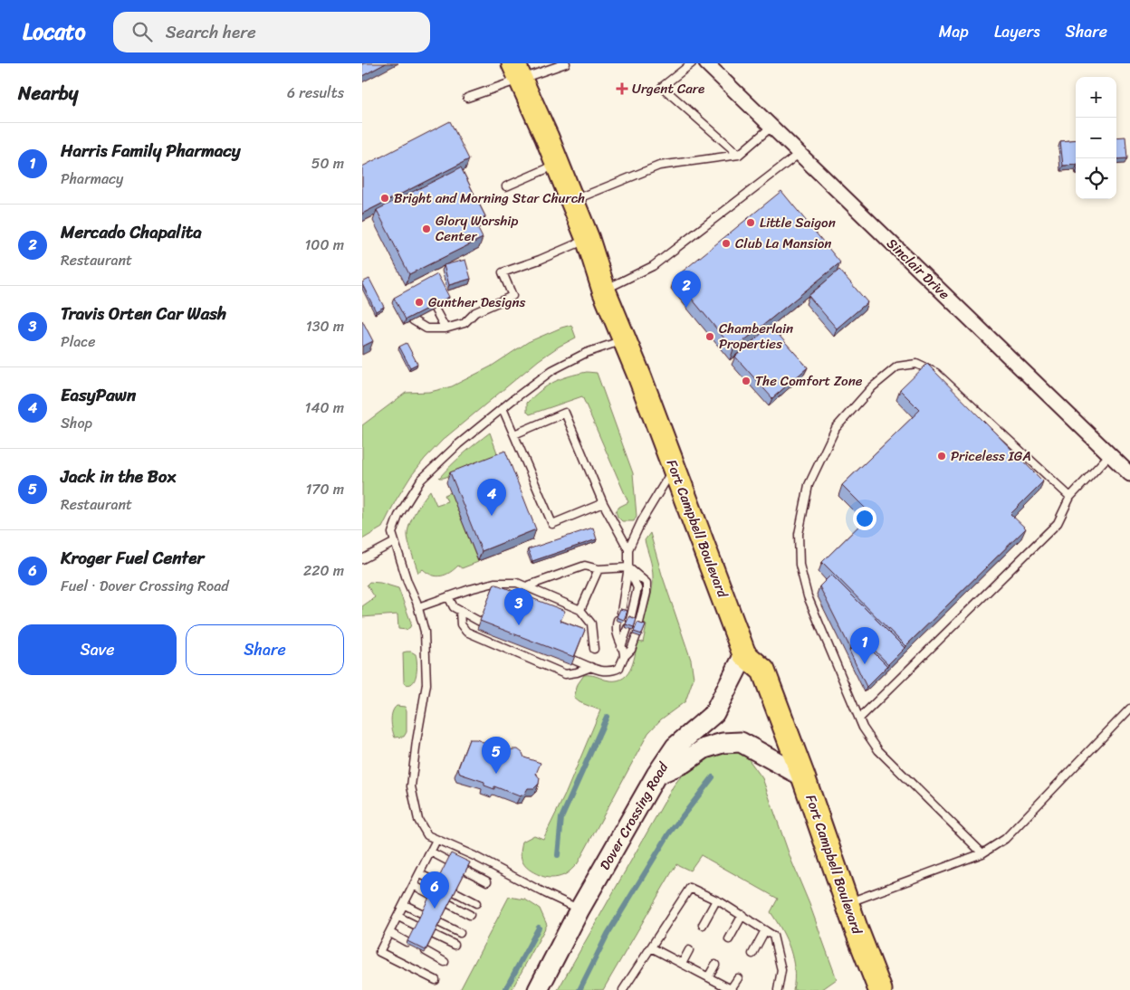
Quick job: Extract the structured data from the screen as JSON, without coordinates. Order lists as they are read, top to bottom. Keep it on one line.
{"streets":{"highway":["Fort Campbell Boulevard"],"main road":["Dover Crossing Road"],"street":["Sinclair Drive"]},"crossings":[["Fort Campbell Boulevard","Dover Crossing Road"]],"places":{"health":["Urgent Care"],"other":["Bright and Morning Star Church","Little Saigon","Glory Worship Center","Club La Mansion","Gunther Designs","Chamberlain Properties","The Comfort Zone","Priceless IGA"]},"page":{"header":"Locato","search":"Search here","nav":["Map","Layers","Share"],"heading":["Nearby","6 results"],"map_buttons":["+","−"],"list":[{"mark":"1","name":"Harris Family Pharmacy","note":"Pharmacy","value":"50 m"},{"mark":"2","name":"Mercado Chapalita","note":"Restaurant","value":"100 m"},{"mark":"3","name":"Travis Orten Car Wash","note":"Place","value":"130 m"},{"mark":"4","name":"EasyPawn","note":"Shop","value":"140 m"},{"mark":"5","name":"Jack in the Box","note":"Restaurant","value":"170 m"},{"mark":"6","name":"Kroger Fuel Center","note":"Fuel · Dover Crossing Road","value":"220 m"}],"pins":["2","4","3","1","5","6"],"buttons":["Save","Share"]}}
